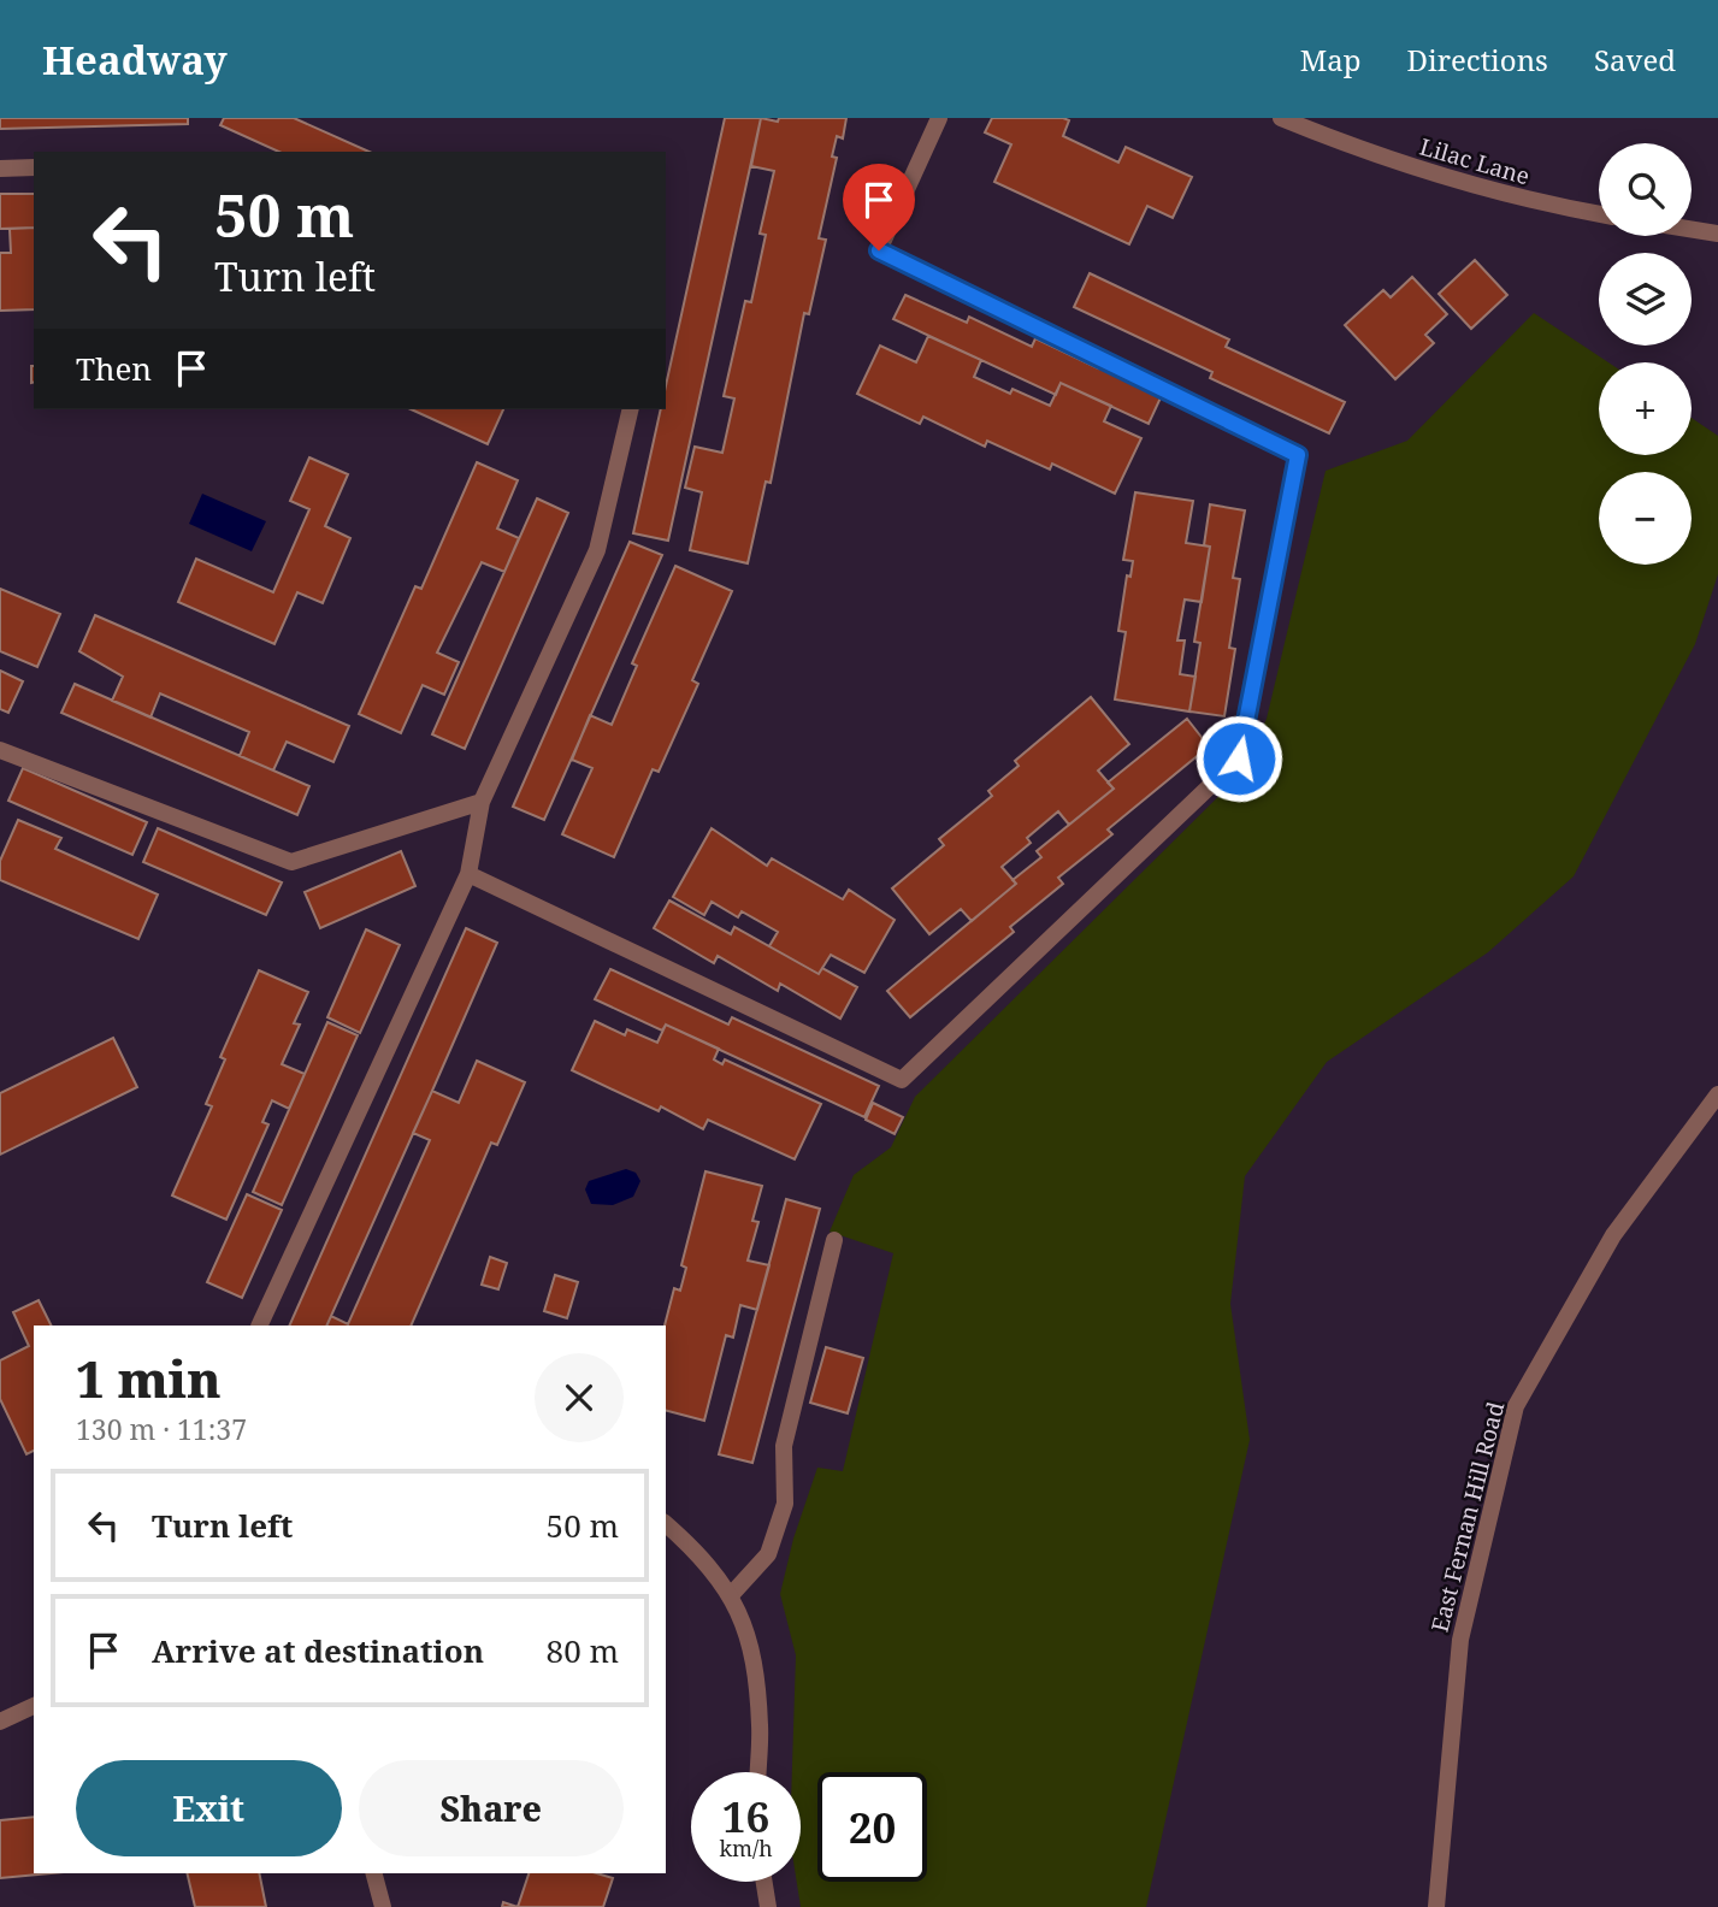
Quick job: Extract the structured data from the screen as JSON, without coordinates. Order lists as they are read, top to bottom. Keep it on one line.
{"streets":{"street":["Lilac Lane","East Fernan Hill Road"]},"page":{"header":"Headway","nav":["Map","Directions","Saved"],"map_buttons":["+","−"],"turn":["50 m","Turn left"],"then":"Then","heading":["1 min","130 m · 11:37"],"list":[{"name":"Turn left","value":"50 m"},{"name":"Arrive at destination","value":"80 m"}],"buttons":["Exit","Share"],"speed":"16 km/h","limit":"20"}}
